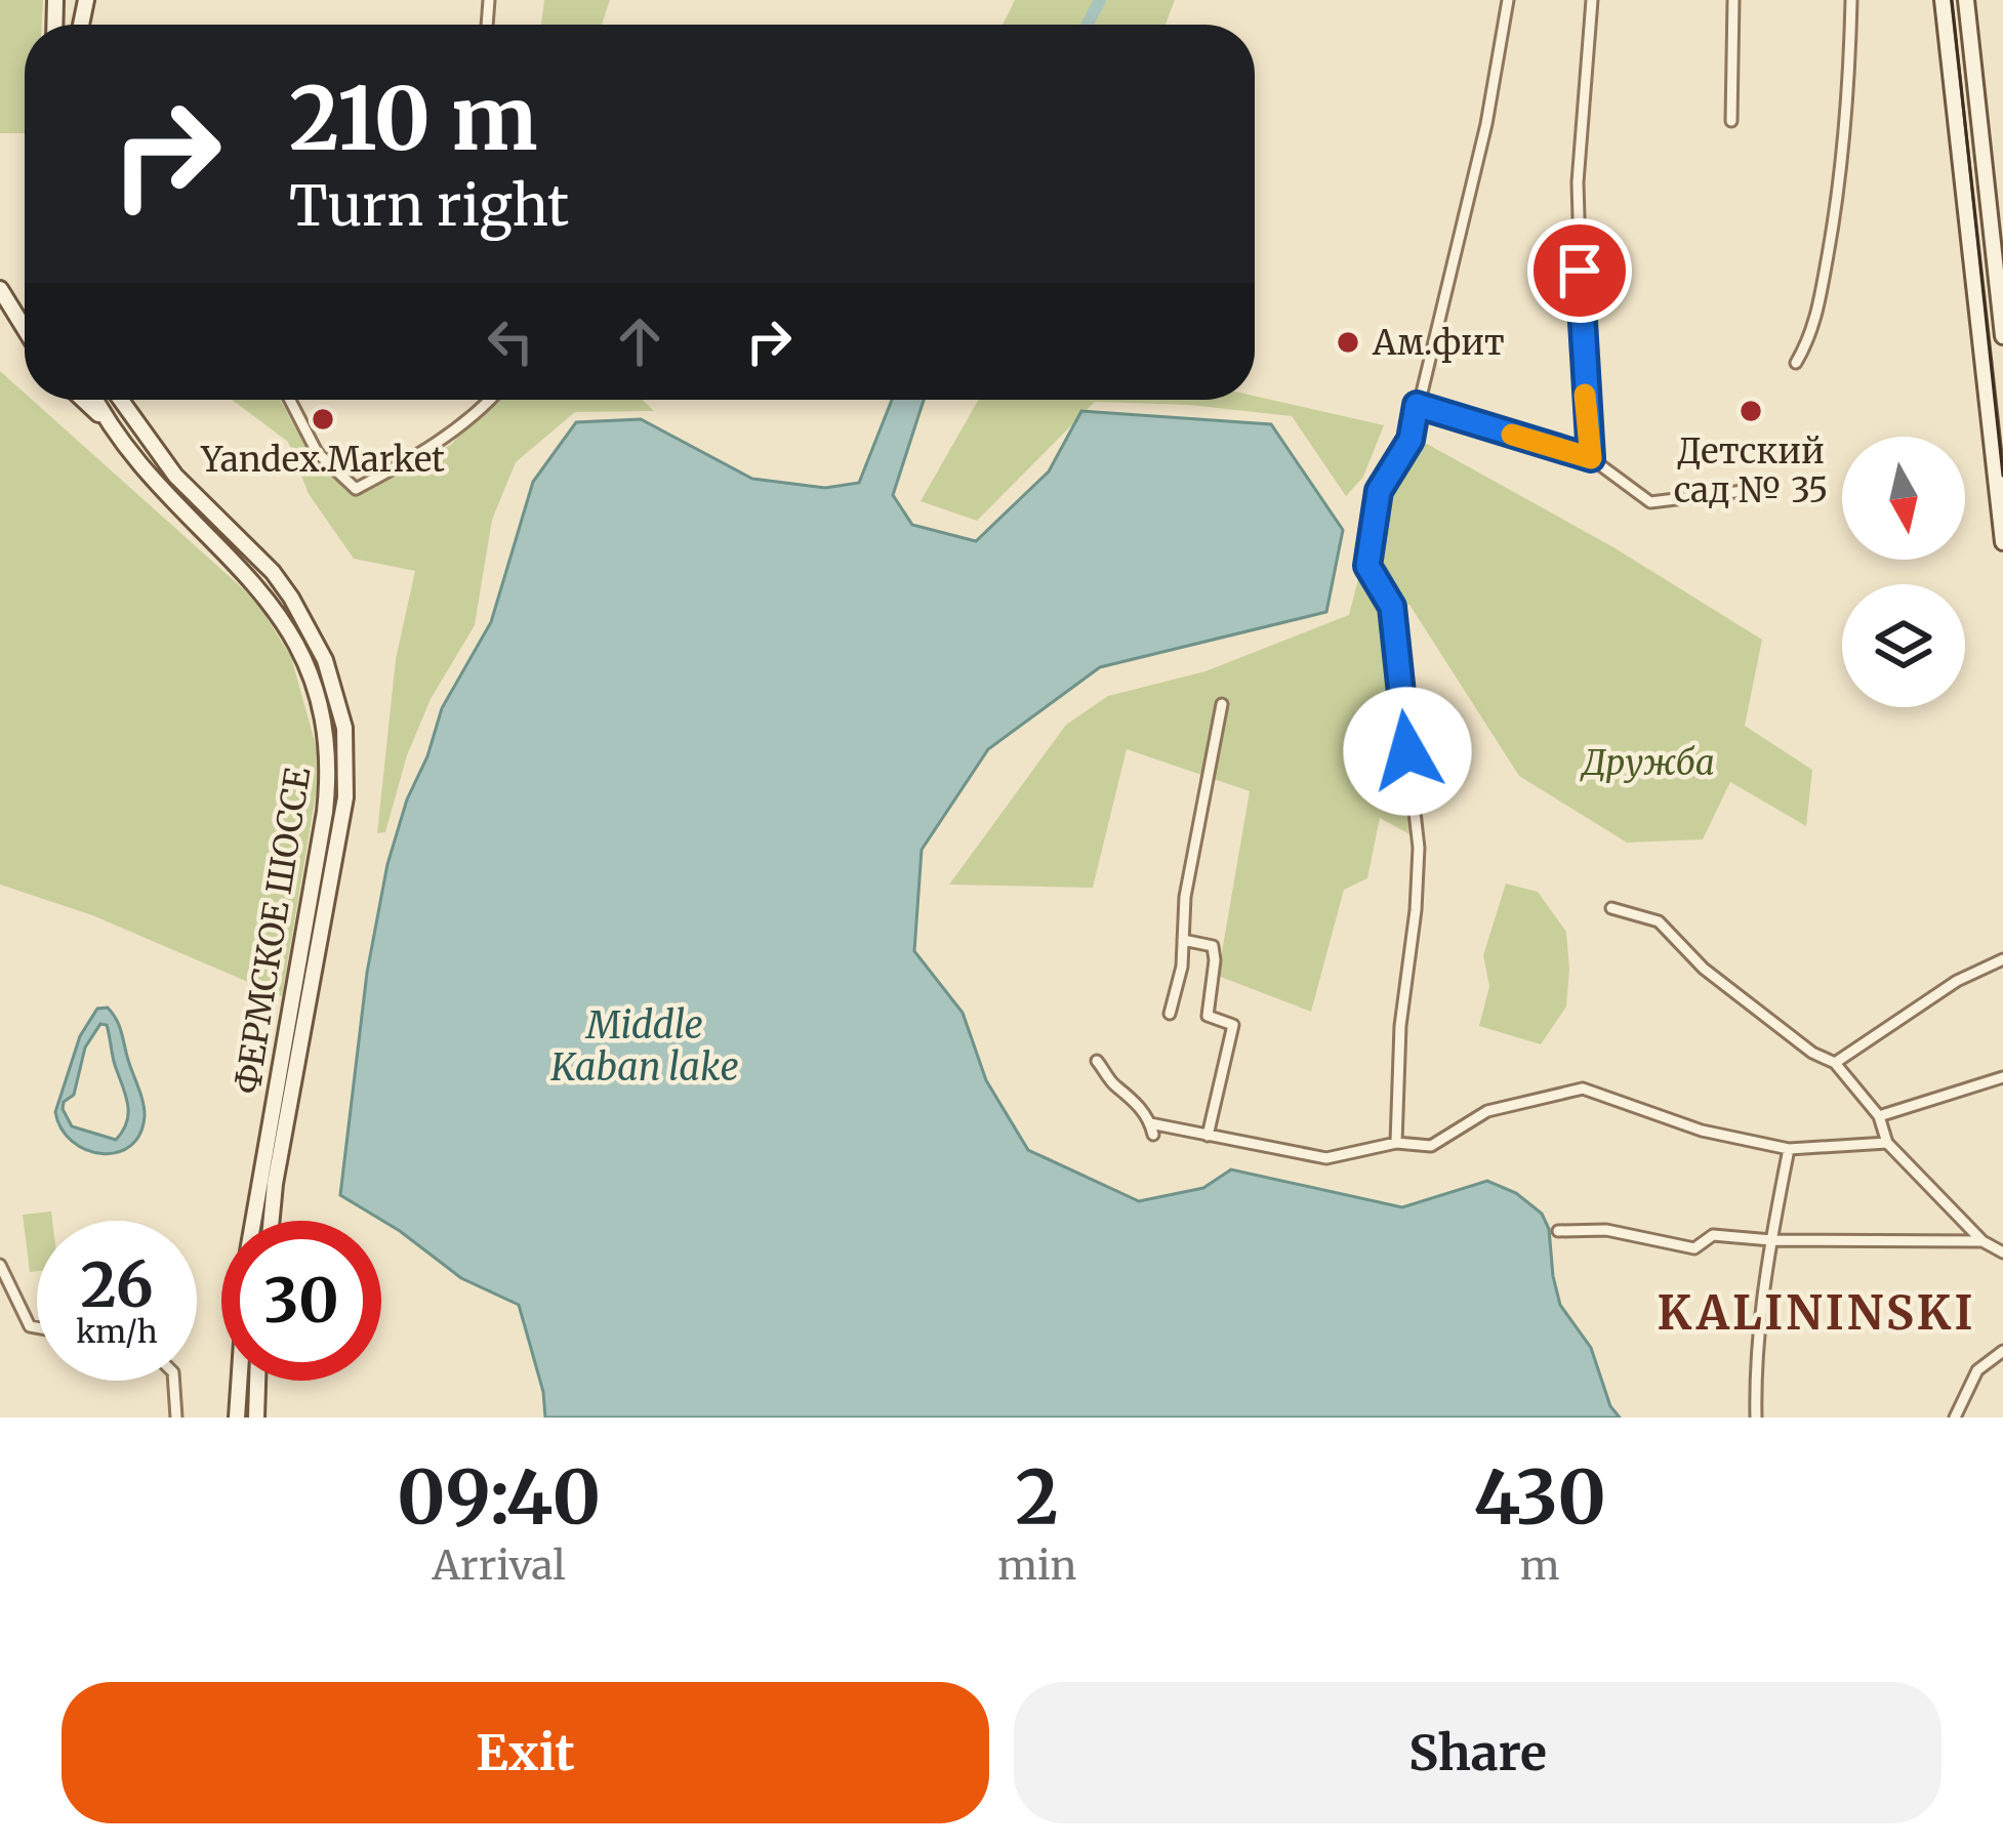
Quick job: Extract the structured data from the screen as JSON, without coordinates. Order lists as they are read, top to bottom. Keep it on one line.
{"streets":{"main road":["ФЕРМСКОЕ ШОССЕ"]},"districts":["KALININSKI"],"water":["Middle Kaban lake"],"parks":["Дружба"],"places":["Ам.фит","Детский сад № 35","Yandex.Market"],"north":"bottom","page":{"turn":["210 m","Turn right"],"speed":"26 km/h","limit":"30","eta":["09:40","Arrival","2","min","430","m"],"buttons":["Exit","Share"]}}
